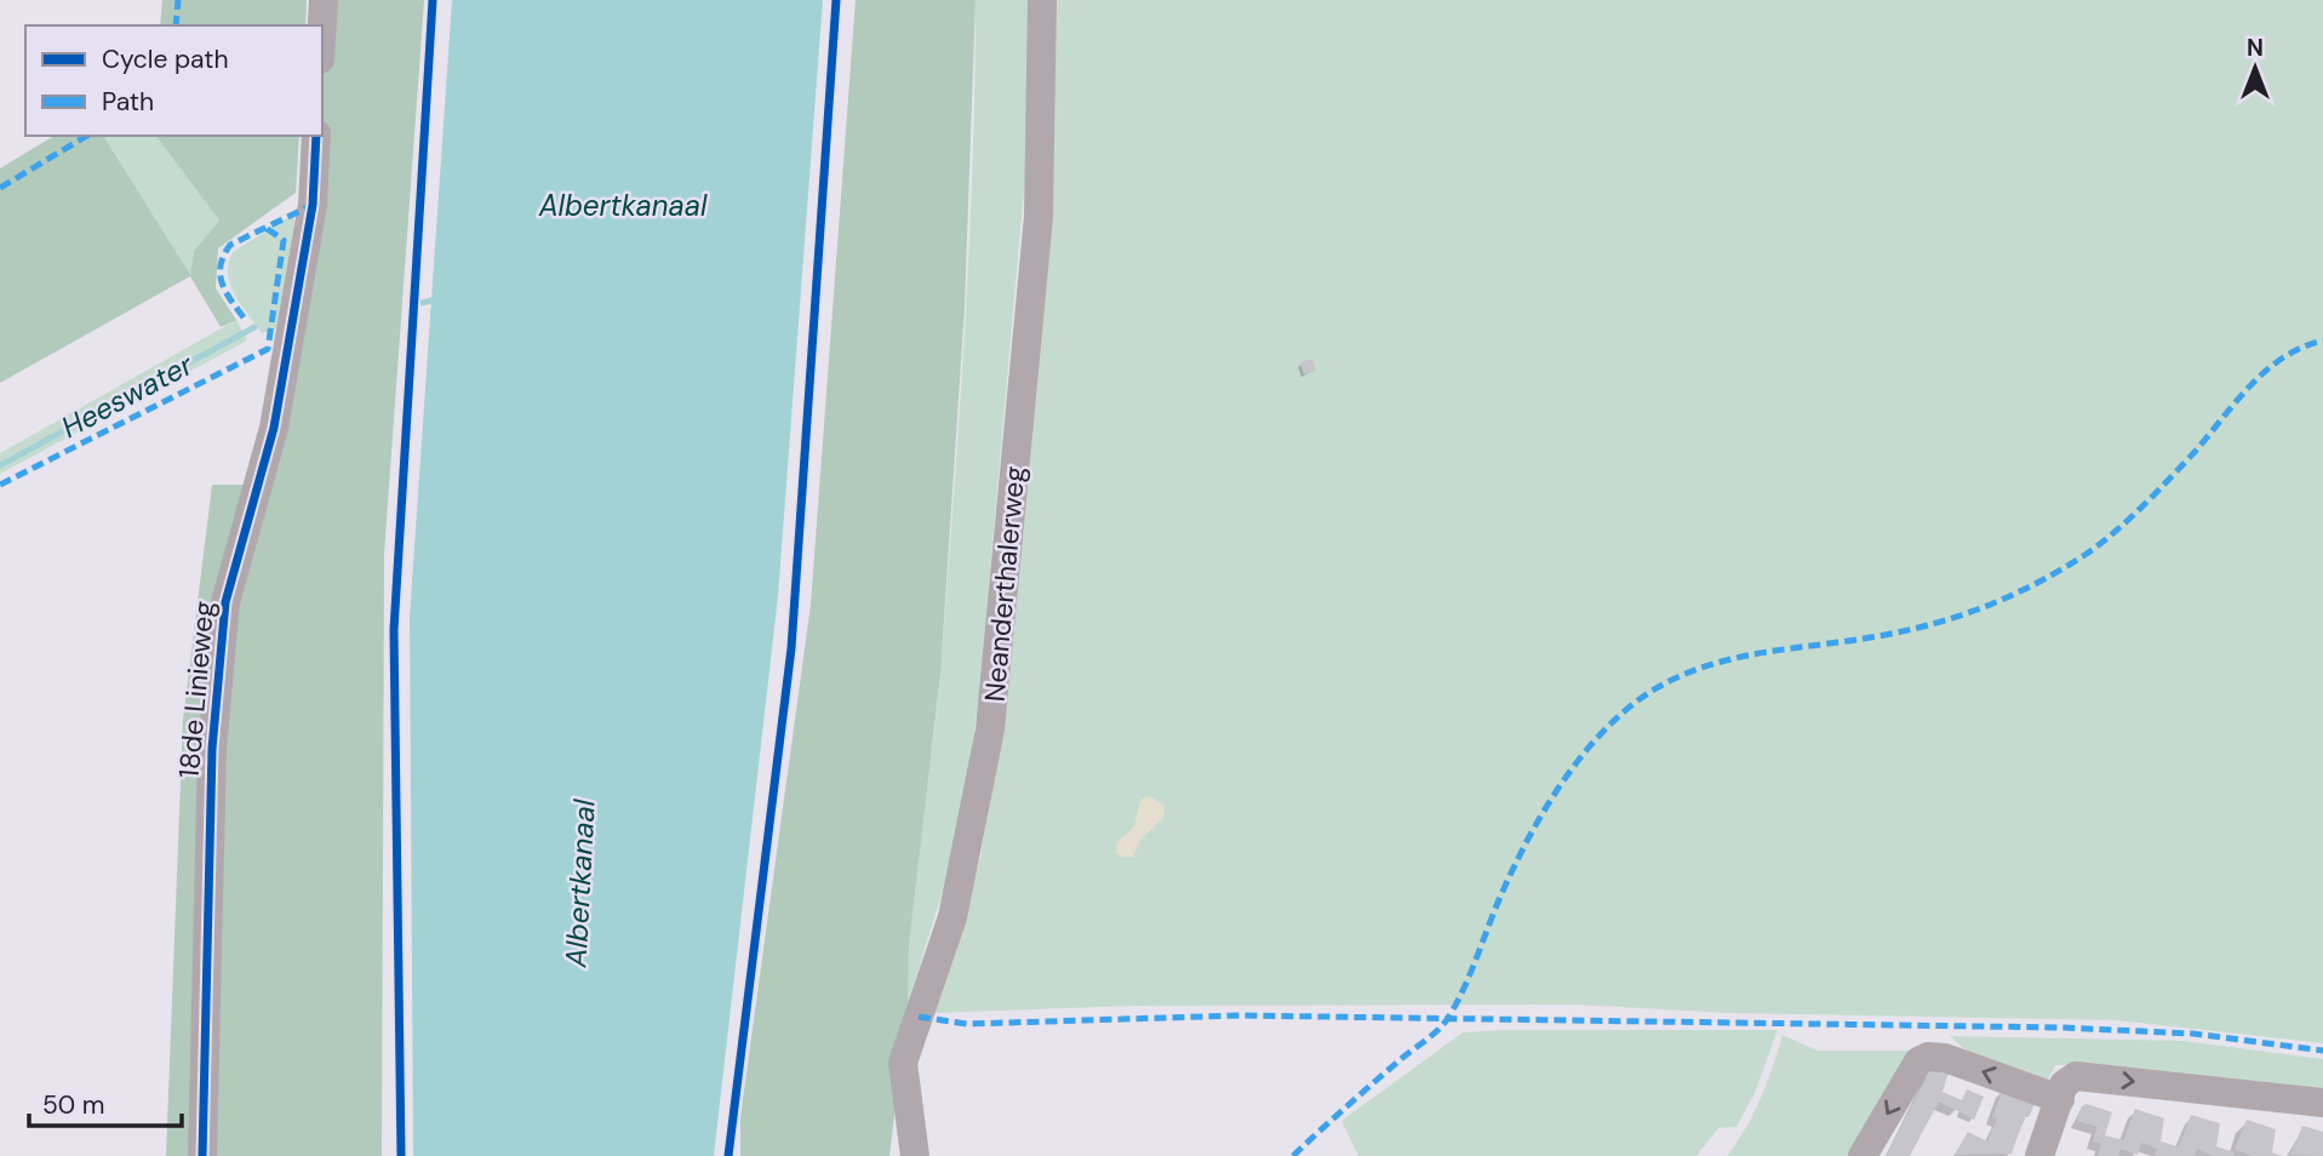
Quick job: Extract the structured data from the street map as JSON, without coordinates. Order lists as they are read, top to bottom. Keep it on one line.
{"streets":{"street":["Neanderthalerweg","18de Linieweg"]},"water":["Albertkanaal","Heeswater"],"legend":["Cycle path","Path"],"scale_bar":"50 m","north":"top"}
